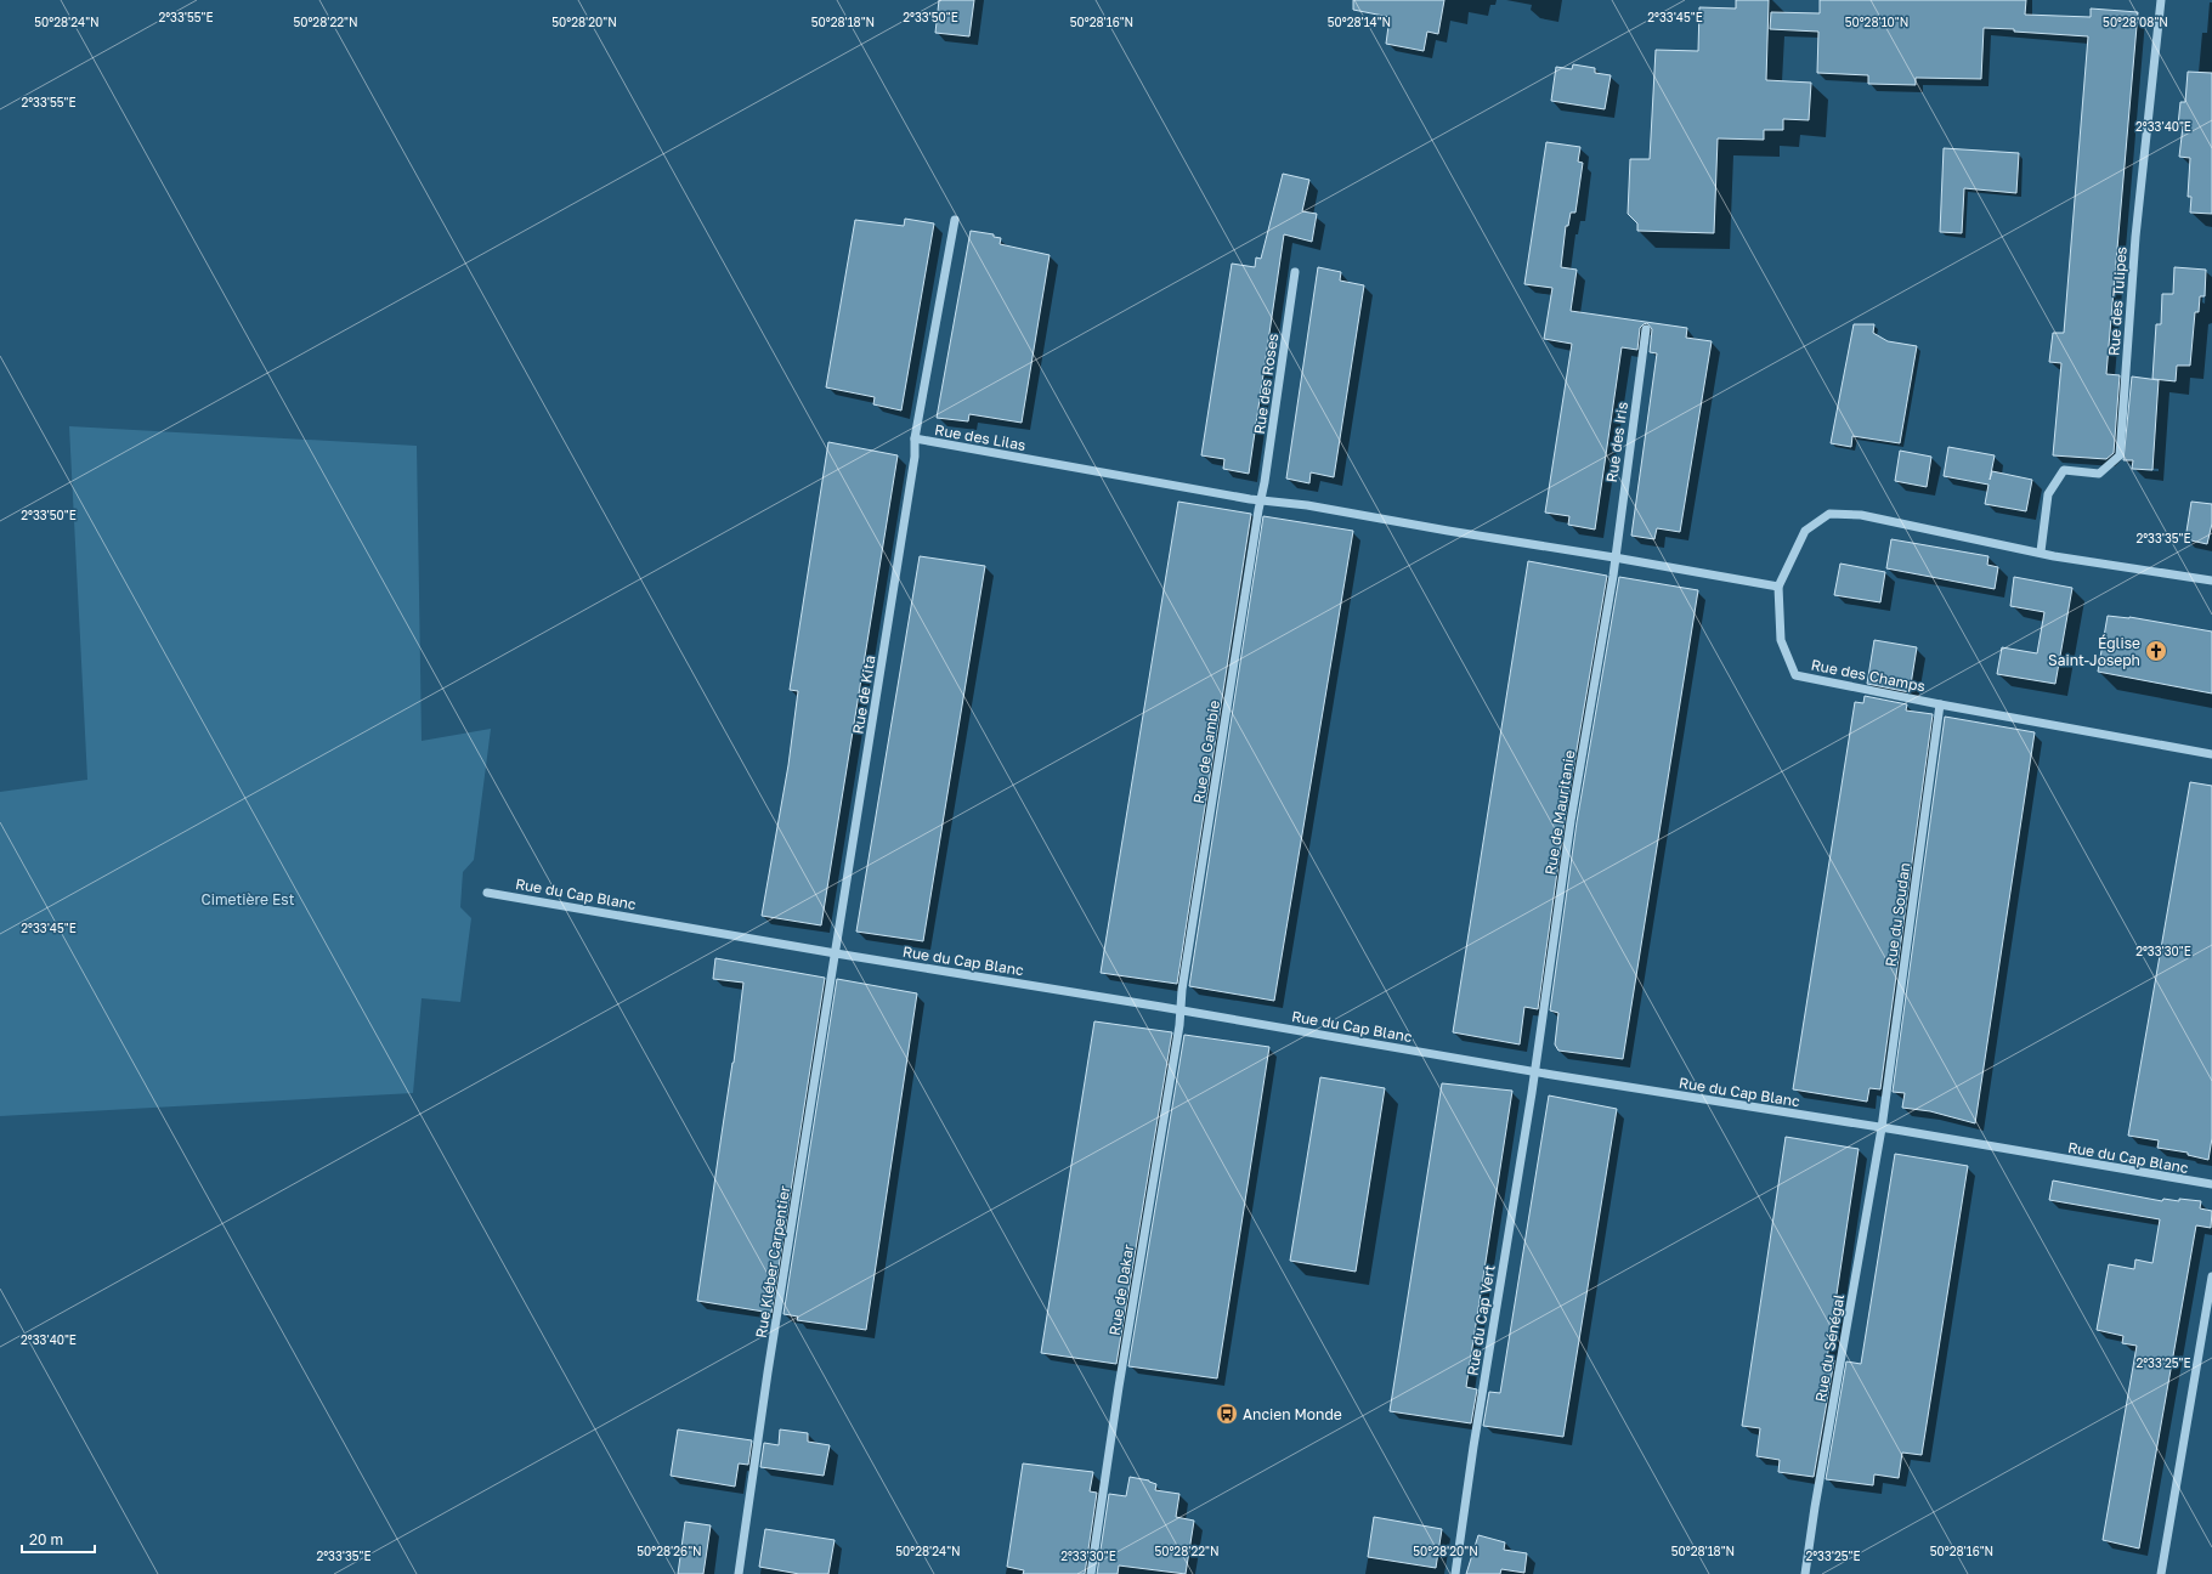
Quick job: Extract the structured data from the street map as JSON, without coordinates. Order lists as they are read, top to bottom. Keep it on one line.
{"streets":{"street":["Rue des Tulipes","Rue des Roses","Rue des Lilas","Rue des Iris","Rue des Champs","Rue de Kita","Rue de Gambie","Rue de Mauritanie","Rue du Cap Blanc","Rue du Soudan","Rue Kléber Carpentier","Rue de Dakar","Rue du Cap Vert","Rue du Sénégal"]},"crossings":[["Rue des Tulipes","Rue des Champs"],["Rue des Roses","Rue des Lilas"],["Rue des Roses","Rue de Gambie"],["Rue des Lilas","Rue des Iris"],["Rue des Lilas","Rue des Champs"],["Rue des Lilas","Rue de Kita"],["Rue des Lilas","Rue de Gambie"],["Rue des Lilas","Rue de Mauritanie"],["Rue des Iris","Rue de Mauritanie"],["Rue des Champs","Rue du Soudan"],["Rue de Kita","Rue du Cap Blanc"],["Rue de Kita","Rue Kléber Carpentier"],["Rue de Gambie","Rue du Cap Blanc"],["Rue de Gambie","Rue de Dakar"],["Rue de Mauritanie","Rue du Cap Blanc"],["Rue de Mauritanie","Rue du Cap Vert"],["Rue du Cap Blanc","Rue du Soudan"],["Rue du Cap Blanc","Rue Kléber Carpentier"],["Rue du Cap Blanc","Rue de Dakar"],["Rue du Cap Blanc","Rue du Cap Vert"],["Rue du Cap Blanc","Rue du Sénégal"],["Rue du Soudan","Rue du Sénégal"]],"parks":["Cimetière Est"],"places":{"church":["Église Saint-Joseph"],"bus stop":["Ancien Monde"]},"scale_bar":"20 m","coordinates":["2°33'55\"E","2°33'50\"E","2°33'45\"E","50°28'24\"N","50°28'22\"N","50°28'20\"N","50°28'18\"N","50°28'16\"N","50°28'14\"N","50°28'10\"N","50°28'08\"N","2°33'40\"E","2°33'35\"E","2°33'30\"E","2°33'25\"E","50°28'26\"N"]}
